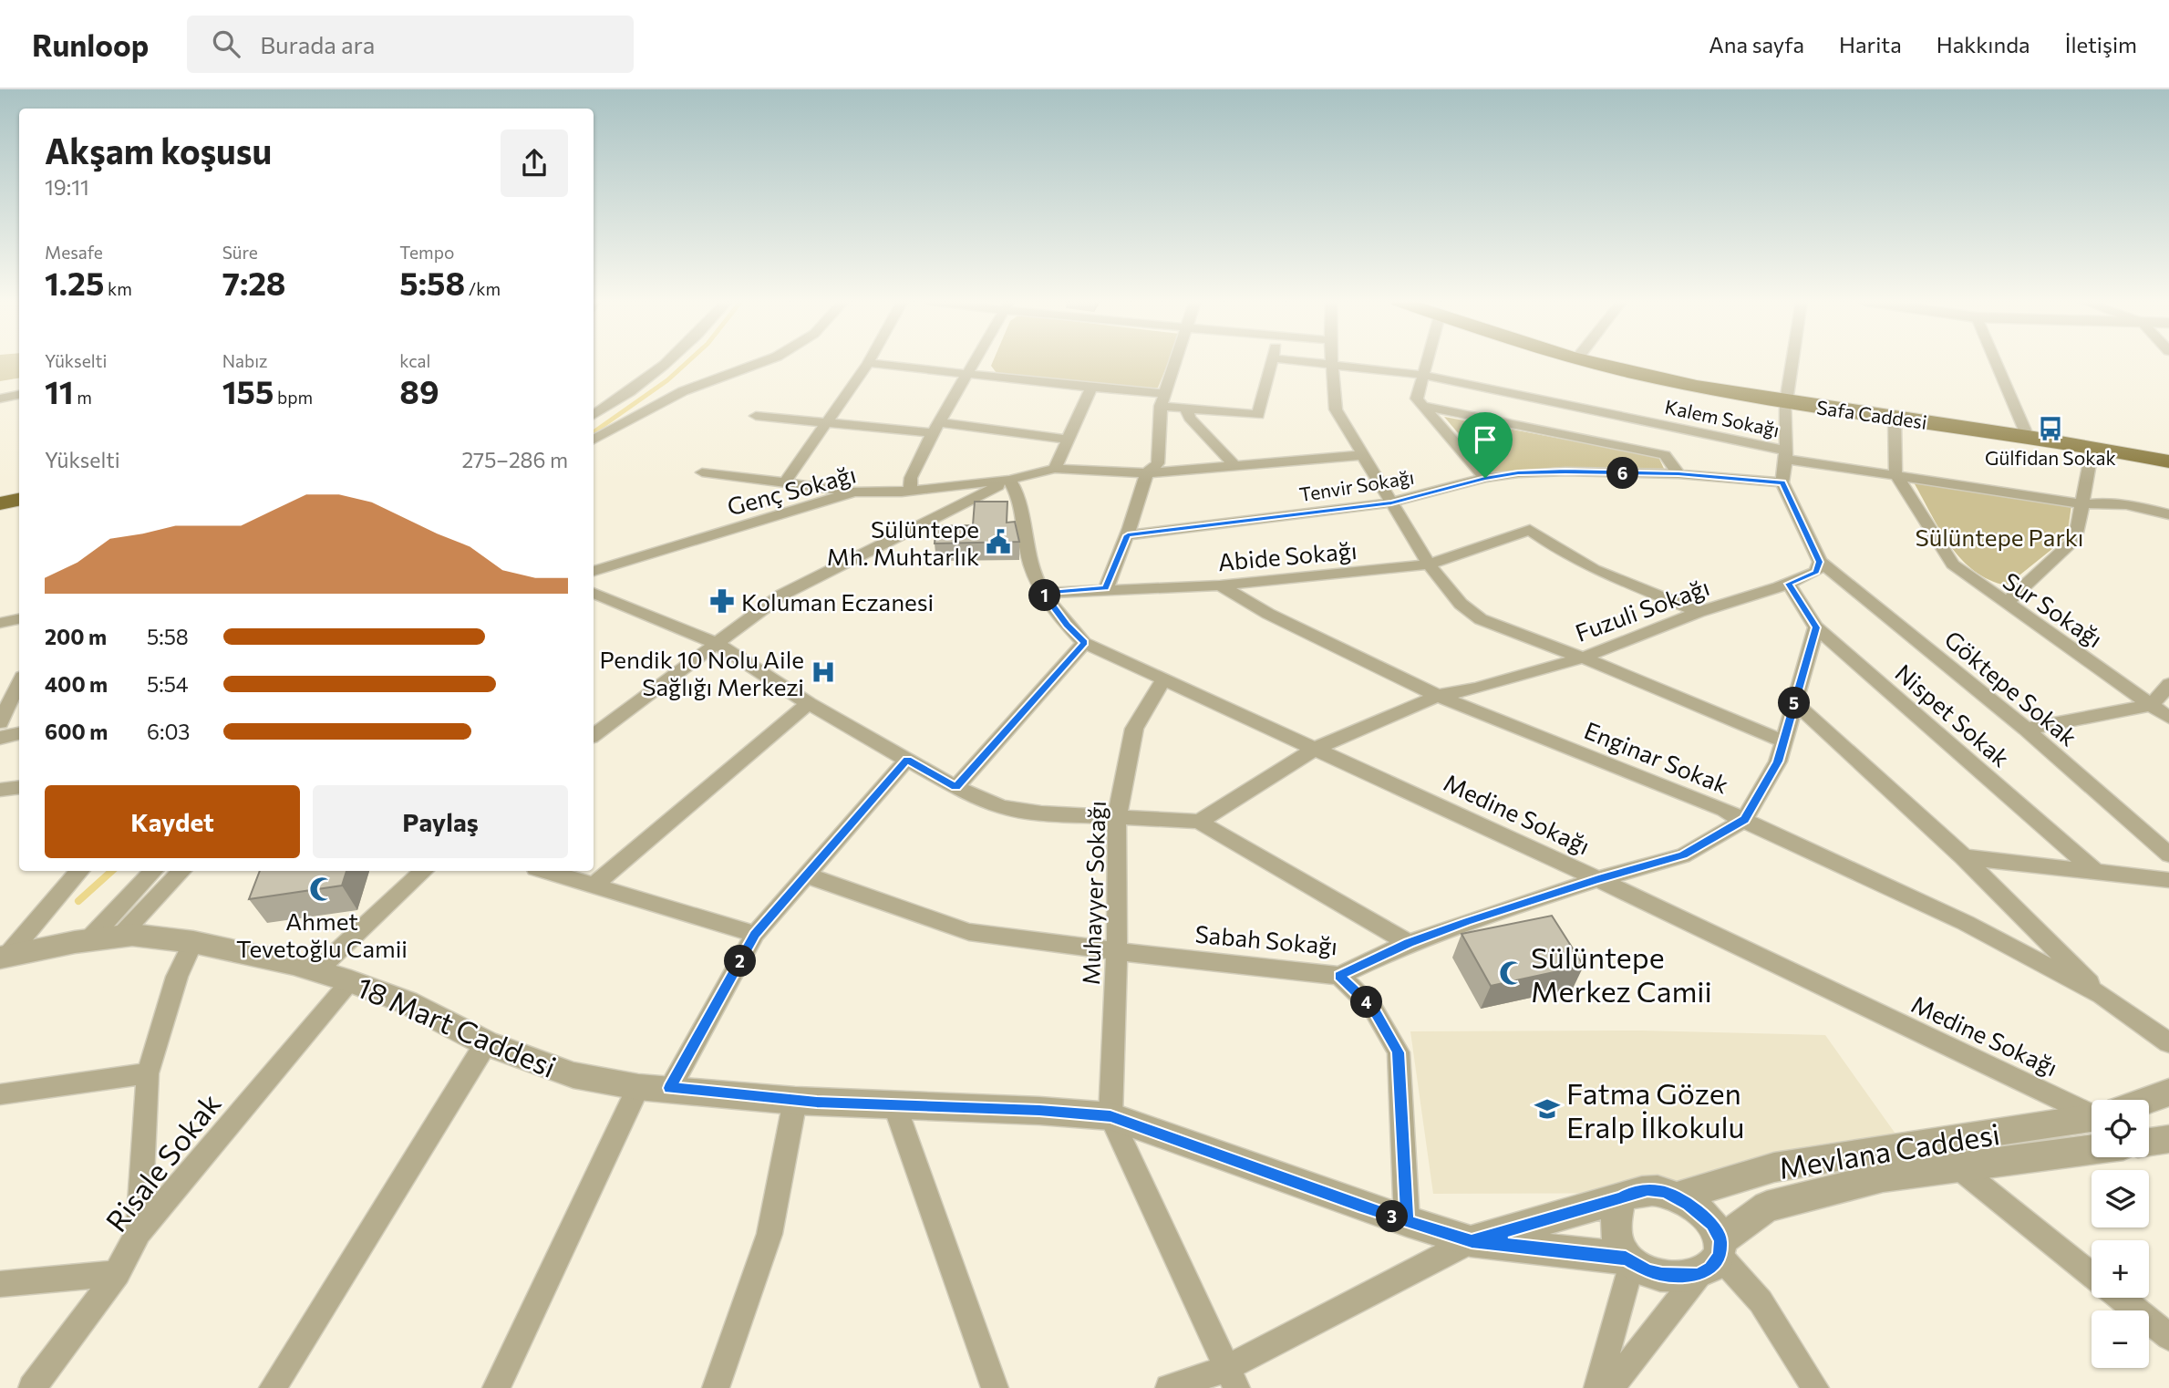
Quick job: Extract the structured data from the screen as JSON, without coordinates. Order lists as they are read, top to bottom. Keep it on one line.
{"streets":{"main road":["Safa Caddesi"],"street":["Kalem Sokağı","Tenvir Sokağı","Genç Sokağı","Abide Sokağı","Fuzuli Sokağı","Sur Sokağı","Göktepe Sokak","Nispet Sokak","Enginar Sokak","Medine Sokağı","Muhayyer Sokağı","Sabah Sokağı","18 Mart Caddesi","Mevlana Caddesi","Risale Sokak"]},"crossings":[["Kalem Sokağı","Sur Sokağı"],["Abide Sokağı","Enginar Sokak"],["Fuzuli Sokağı","Göktepe Sokak"],["Fuzuli Sokağı","Nispet Sokak"],["Fuzuli Sokağı","Enginar Sokak"],["Fuzuli Sokağı","Medine Sokağı"],["Enginar Sokak","Sabah Sokağı"],["Medine Sokağı","Muhayyer Sokağı"],["Medine Sokağı","Sabah Sokağı"],["Muhayyer Sokağı","Sabah Sokağı"],["Muhayyer Sokağı","18 Mart Caddesi"],["18 Mart Caddesi","Mevlana Caddesi"],["18 Mart Caddesi","Risale Sokak"]],"parks":["Sülüntepe Parkı"],"places":{"bus stop":["Gülfidan Sokak"],"public building":["Sülüntepe Mh. Muhtarlık"],"pharmacy":["Koluman Eczanesi"],"hospital":["Pendik 10 Nolu Aile Sağlığı Merkezi"],"mosque":["Ahmet Tevetoğlu Camii","Sülüntepe Merkez Camii"],"school or university":["Fatma Gözen Eralp İlkokulu"]},"page":{"header":"Runloop","search":"Burada ara","nav":["Ana sayfa","Harita","Hakkında","İletişim"],"heading":["Akşam koşusu","19:11"],"stats":[["Mesafe","1.25 km"],["Süre","7:28"],["Tempo","5:58 /km"],["Yükselti","11 m"],["Nabız","155 bpm"],["kcal","89"]],"chart":["Yükselti","275–286 m"],"pins":["6","1","5","2","4","3"],"list":[{"name":"200 m","note":"5:58"},{"name":"400 m","note":"5:54"},{"name":"600 m","note":"6:03"}],"buttons":["Kaydet","Paylaş"],"map_buttons":["+","−"]}}
